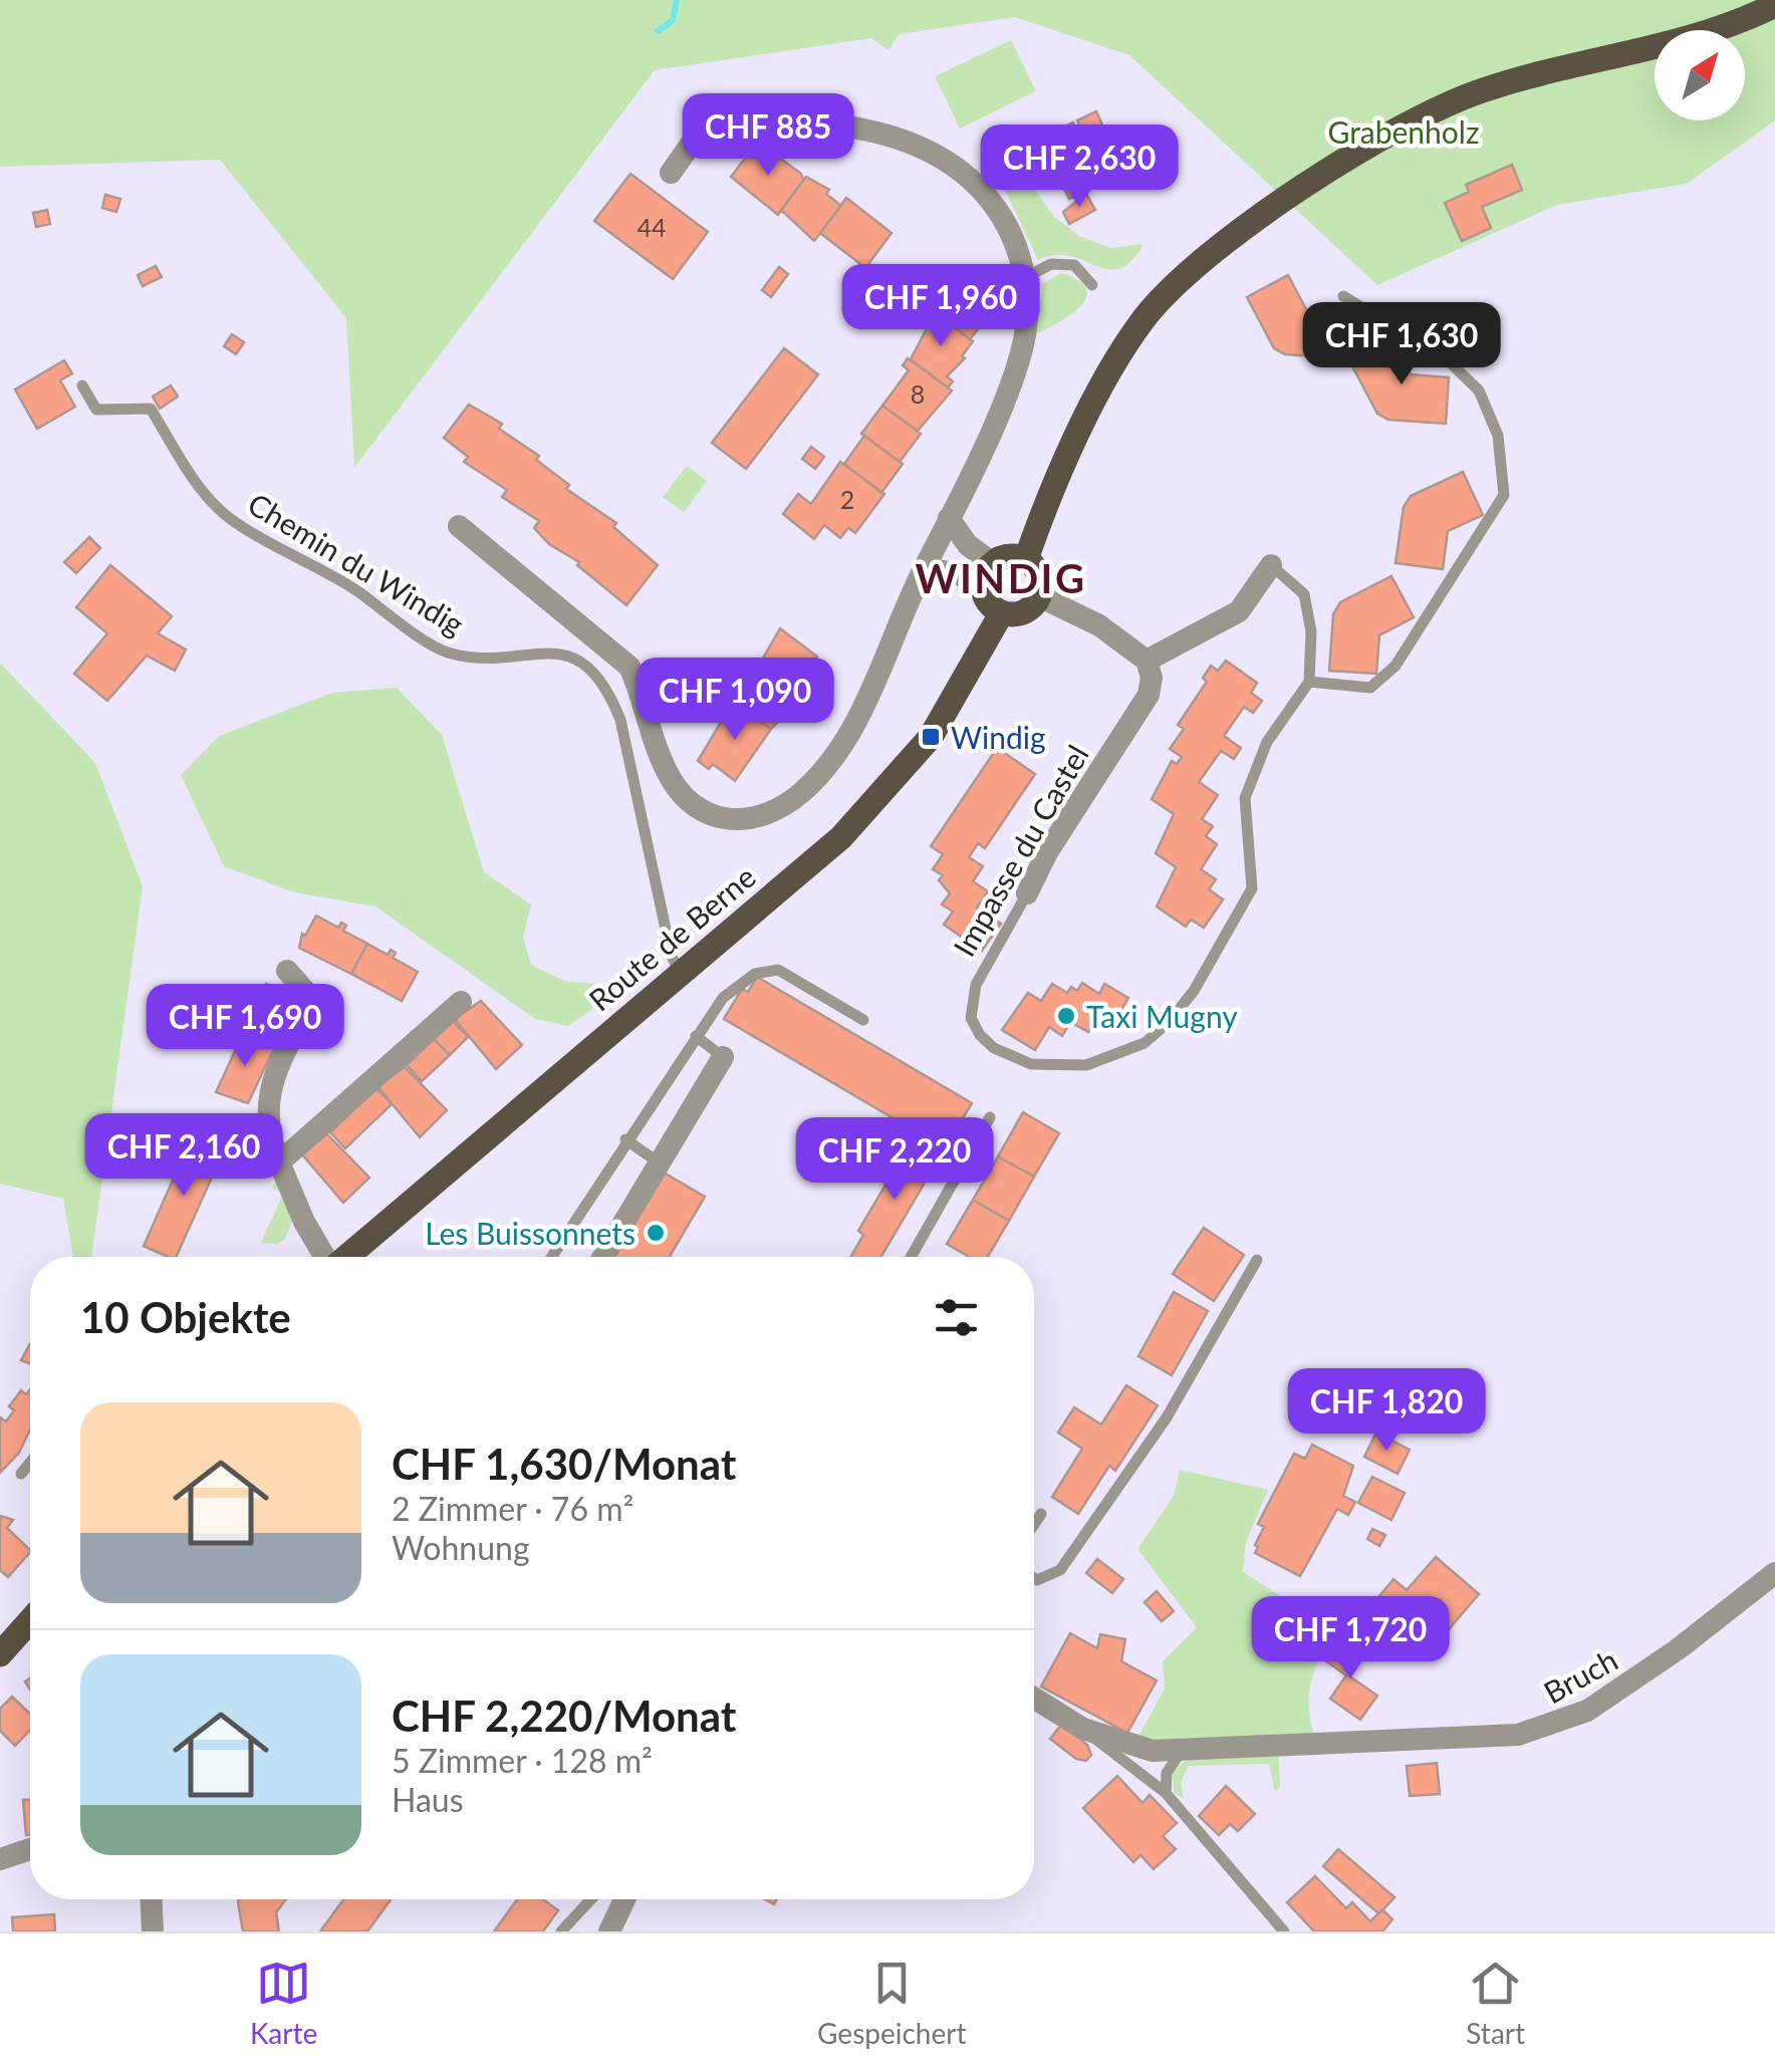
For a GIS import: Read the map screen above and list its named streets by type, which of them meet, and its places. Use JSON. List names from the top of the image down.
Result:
{
  "streets": {
    "main road": ["Route de Berne"],
    "street": ["Impasse du Castel", "Bruch"],
    "lane": ["Chemin du Windig"]
  },
  "crossings": [
    ["Chemin du Windig", "Route de Berne"]
  ],
  "districts": ["WINDIG"],
  "parks": ["Grabenholz"],
  "places": {
    "transit": ["Windig"],
    "other": ["Taxi Mugny", "Les Buissonnets"]
  },
  "house_numbers": ["44", "8", "2"],
  "north": "top right",
  "page": {
    "price": [
      "CHF 885",
      "CHF 2,630",
      "CHF 1,960",
      "CHF 1,630",
      "CHF 1,090",
      "CHF 1,690",
      "CHF 2,160",
      "CHF 2,220",
      "CHF 1,820",
      "CHF 1,720"
    ],
    "heading": "10 Objekte",
    "list": [
      {
        "name": "CHF 1,630/Monat",
        "note": "2 Zimmer · 76 m² · Wohnung"
      },
      {
        "name": "CHF 2,220/Monat",
        "note": "5 Zimmer · 128 m² · Haus"
      }
    ],
    "tabs": ["Karte", "Gespeichert", "Start"]
  }
}
